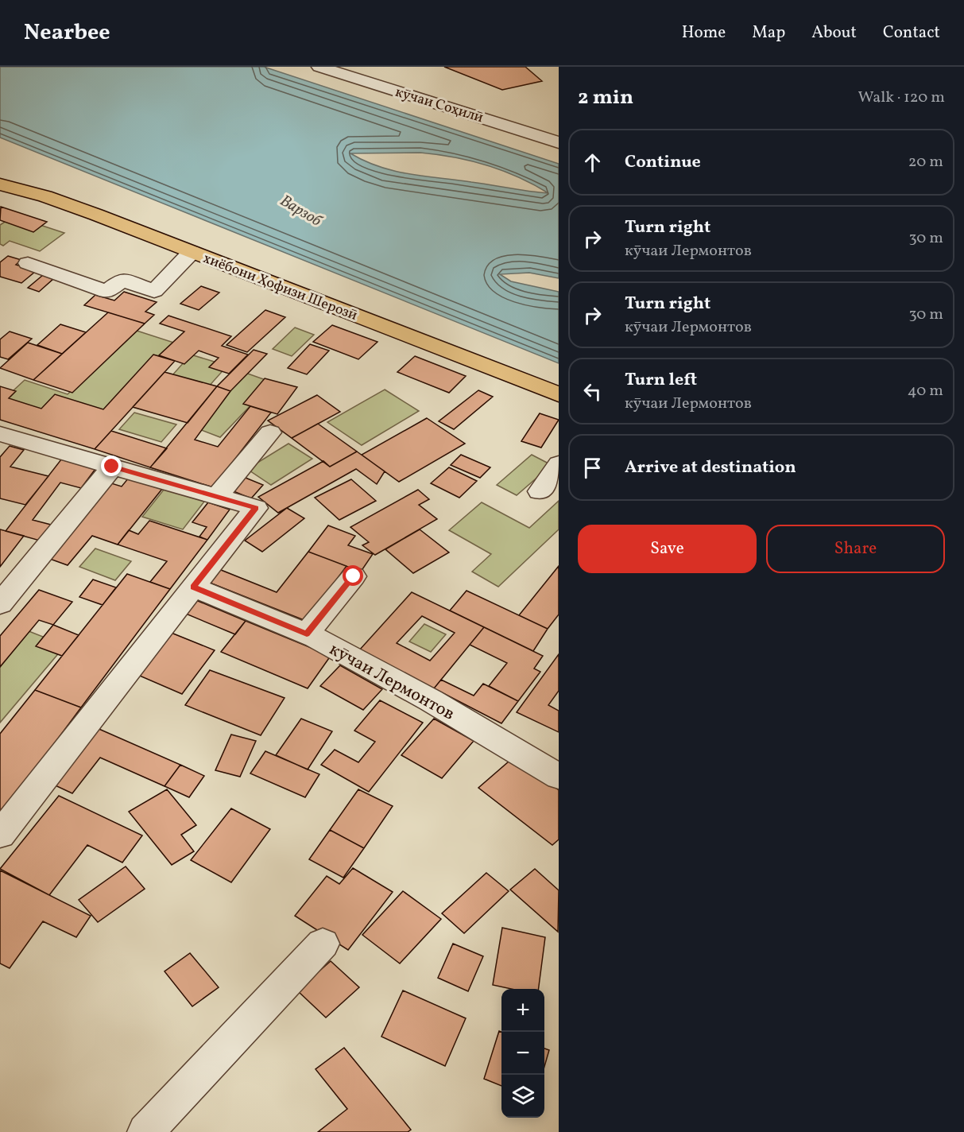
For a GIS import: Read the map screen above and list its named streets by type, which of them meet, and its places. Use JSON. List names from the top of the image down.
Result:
{
  "streets": {
    "main road": ["хиёбони Ҳофизи Шерозӣ"],
    "street": ["кӯчаи Соҳилӣ", "кӯчаи Лермонтов"]
  },
  "water": ["Варзоб"],
  "page": {
    "header": "Nearbee",
    "nav": [
      "Home",
      "Map",
      "About",
      "Contact"
    ],
    "heading": ["2 min", "Walk · 120 m"],
    "list": [
      ["Continue", "20 m"],
      ["Turn right", "кӯчаи Лермонтов", "30 m"],
      ["Turn right", "кӯчаи Лермонтов", "30 m"],
      ["Turn left", "кӯчаи Лермонтов", "40 m"],
      "Arrive at destination"
    ],
    "buttons": ["Save", "Share"],
    "map_buttons": ["+", "−"]
  }
}
